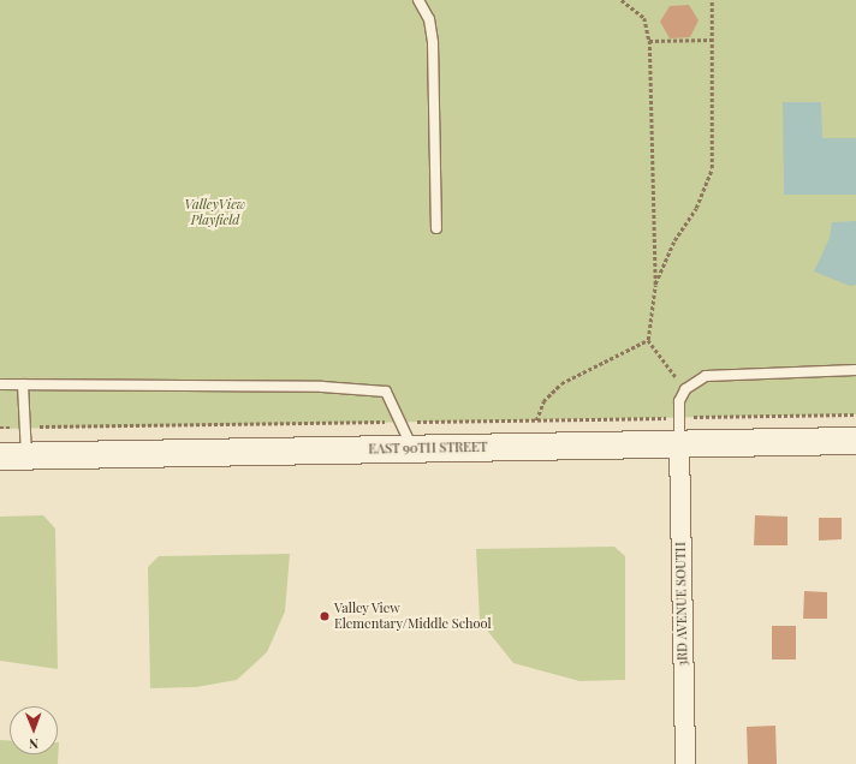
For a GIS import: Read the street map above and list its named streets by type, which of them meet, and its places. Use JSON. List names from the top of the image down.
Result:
{
  "streets": {
    "street": ["EAST 90TH STREET", "3RD AVENUE SOUTH"]
  },
  "crossings": [
    ["EAST 90TH STREET", "3RD AVENUE SOUTH"]
  ],
  "parks": ["ValleyView Playfield"],
  "places": ["Valley View Elementary/Middle School"],
  "north": "bottom"
}
